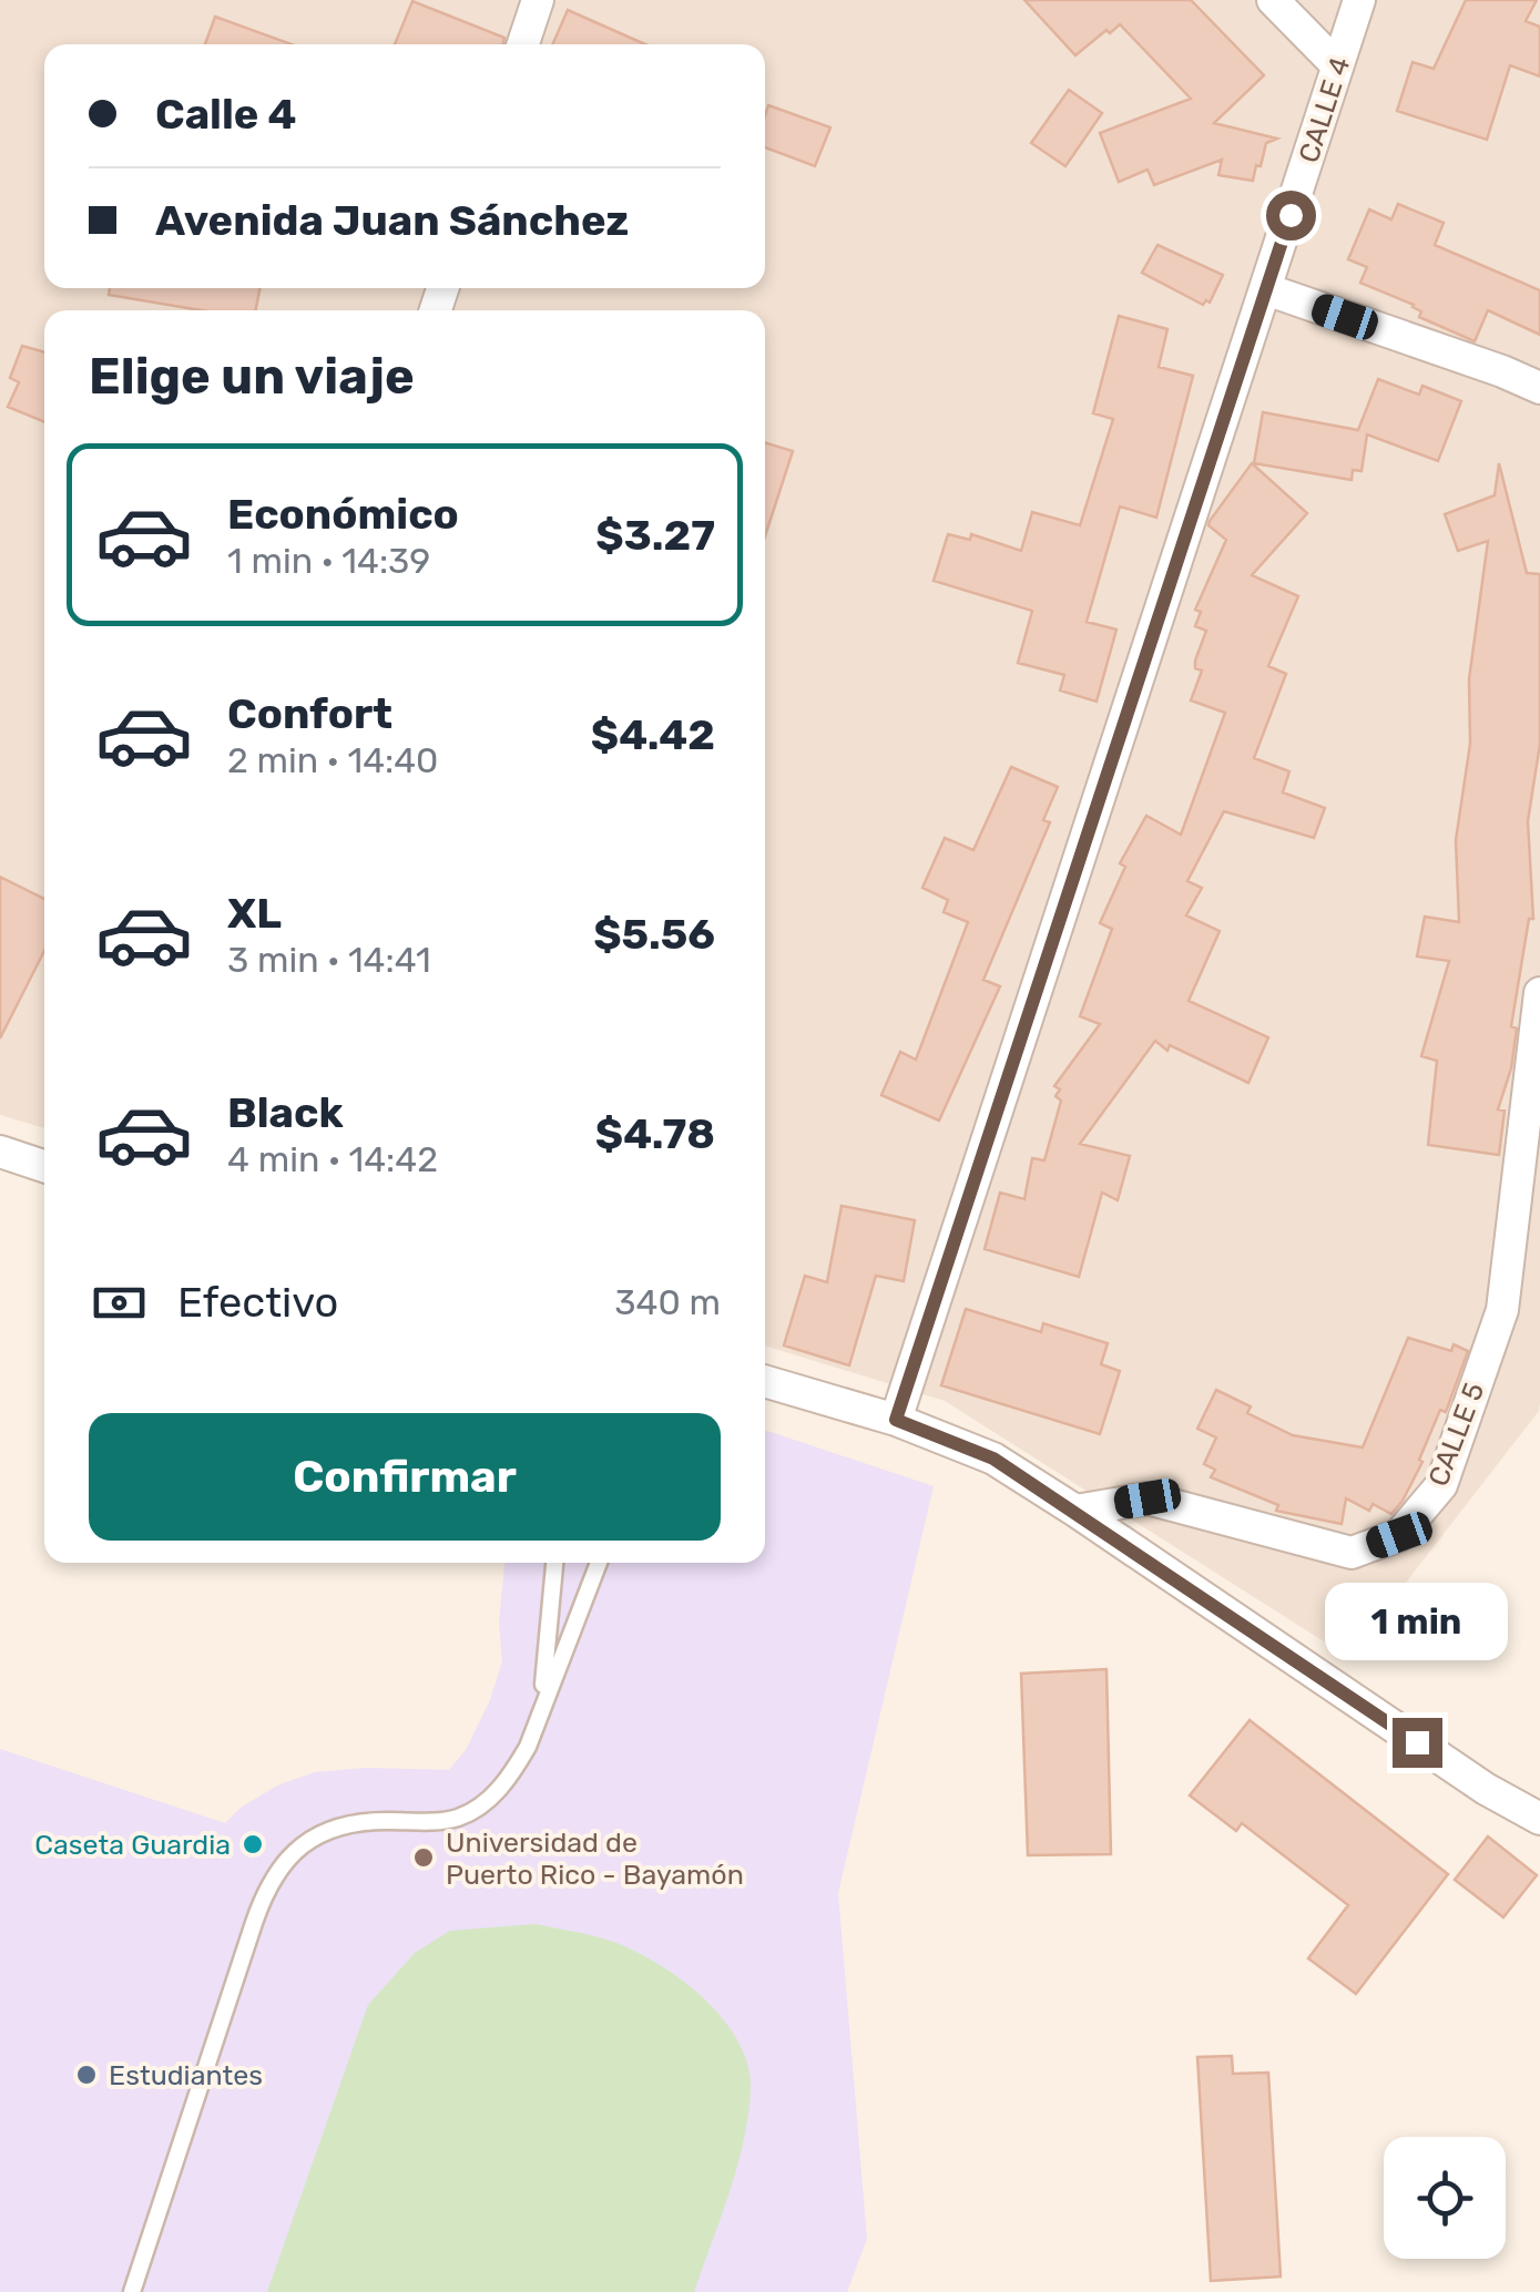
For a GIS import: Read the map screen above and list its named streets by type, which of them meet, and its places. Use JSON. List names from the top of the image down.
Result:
{
  "streets": {
    "street": ["CALLE 4", "CALLE 5"]
  },
  "places": ["Caseta Guardia", "Universidad de Puerto Rico - Bayamón", "Estudiantes"],
  "page": {
    "banner": ["Calle 4", "Avenida Juan Sánchez"],
    "heading": "Elige un viaje",
    "list": [
      {
        "name": "Económico",
        "note": "1 min · 14:39",
        "value": "$3.27"
      },
      {
        "name": "Confort",
        "note": "2 min · 14:40",
        "value": "$4.42"
      },
      {
        "name": "XL",
        "note": "3 min · 14:41",
        "value": "$5.56"
      },
      {
        "name": "Black",
        "note": "4 min · 14:42",
        "value": "$4.78"
      }
    ],
    "pay": ["Efectivo", "340 m"],
    "buttons": "Confirmar",
    "bubble": "1 min"
  }
}
